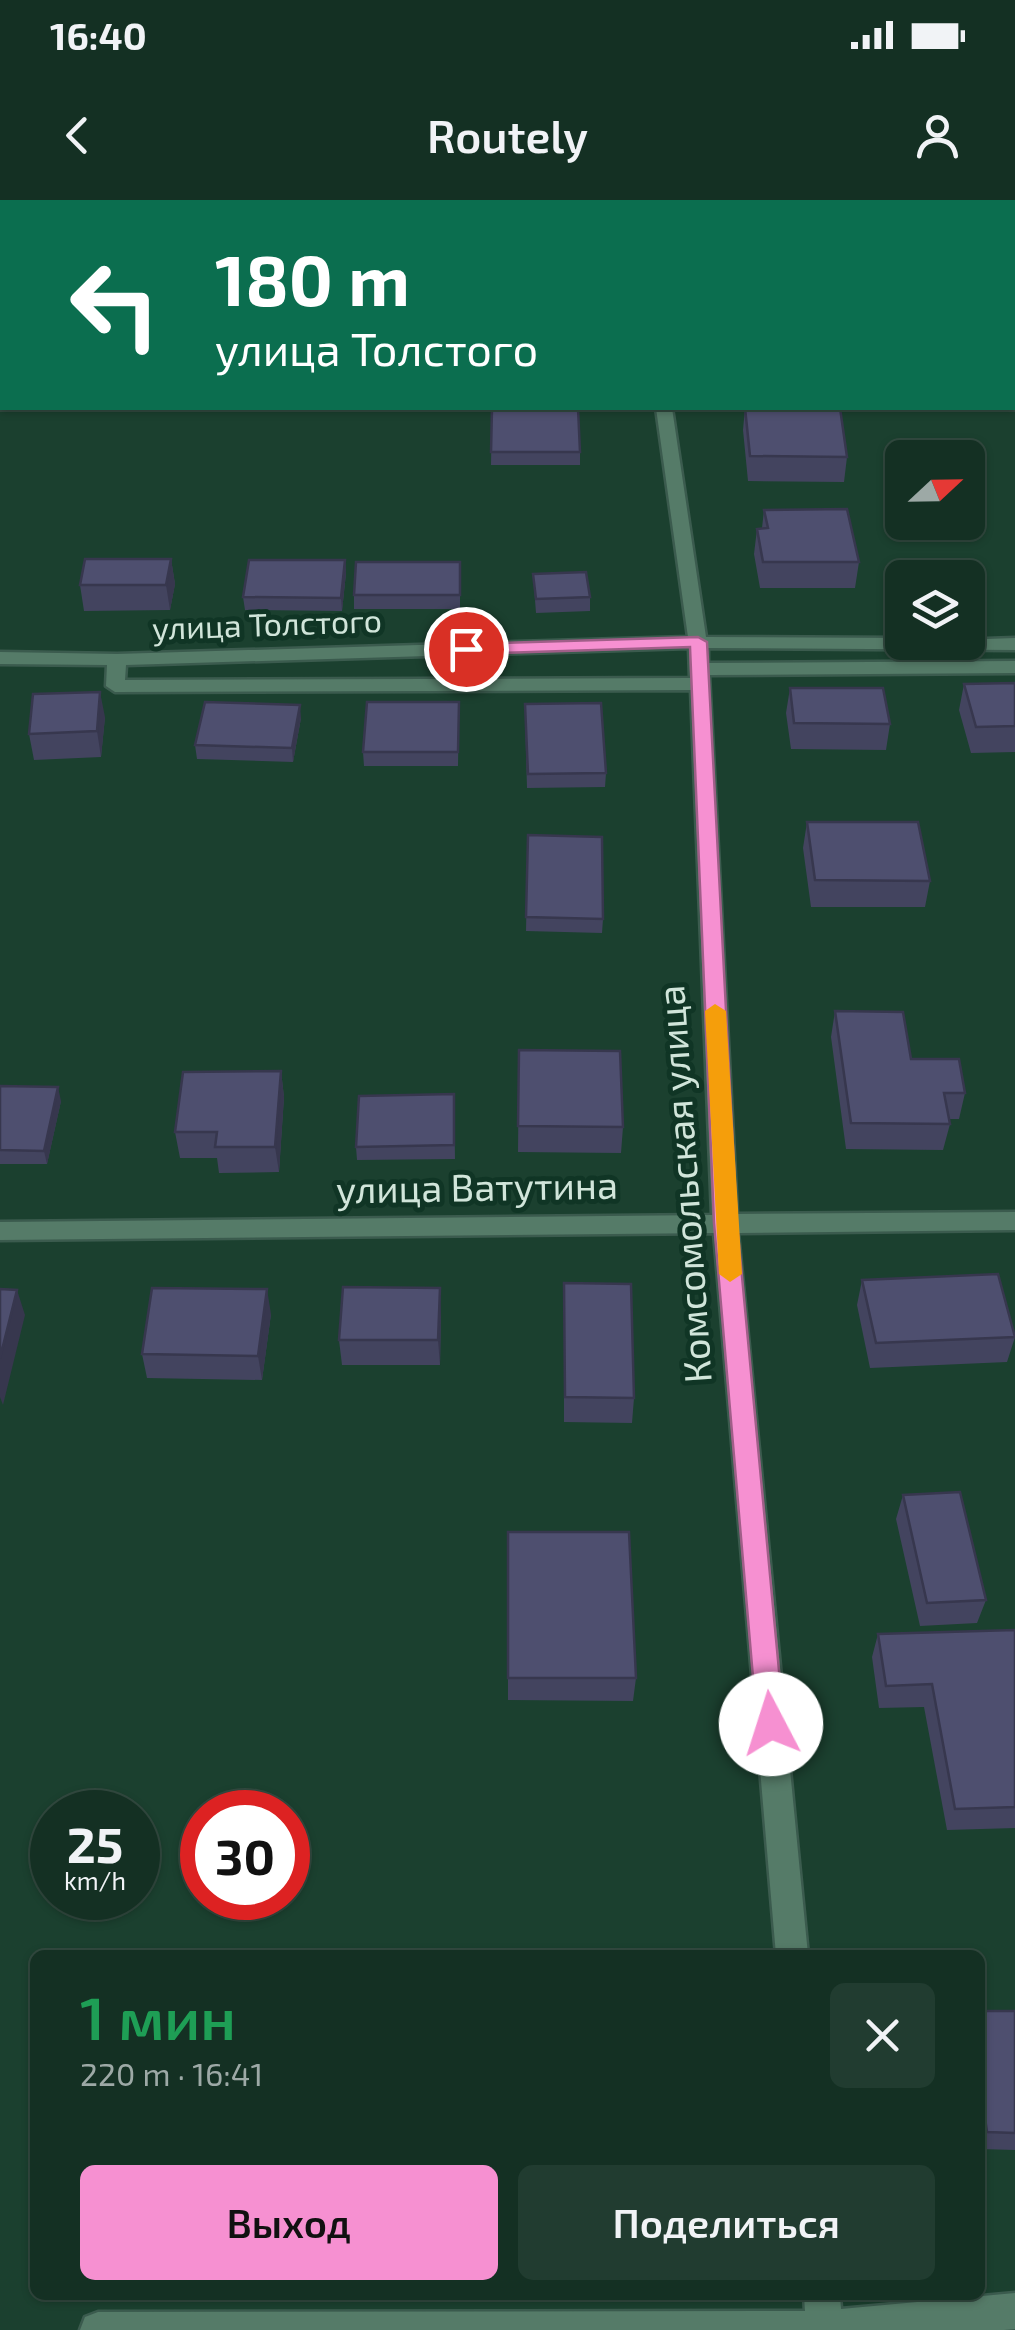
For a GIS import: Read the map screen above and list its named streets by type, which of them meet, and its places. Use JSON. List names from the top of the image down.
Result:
{
  "streets": {
    "street": ["улица Толстого", "Комсомольская улица", "улица Ватутина"]
  },
  "crossings": [
    ["улица Толстого", "Комсомольская улица"],
    ["Комсомольская улица", "улица Ватутина"]
  ],
  "north": "right",
  "page": {
    "status": "16:40",
    "header": "Routely",
    "turn": ["180 m", "улица Толстого"],
    "speed": "25 km/h",
    "limit": "30",
    "heading": ["1 мин", "220 m · 16:41"],
    "buttons": ["Выход", "Поделиться"]
  }
}
